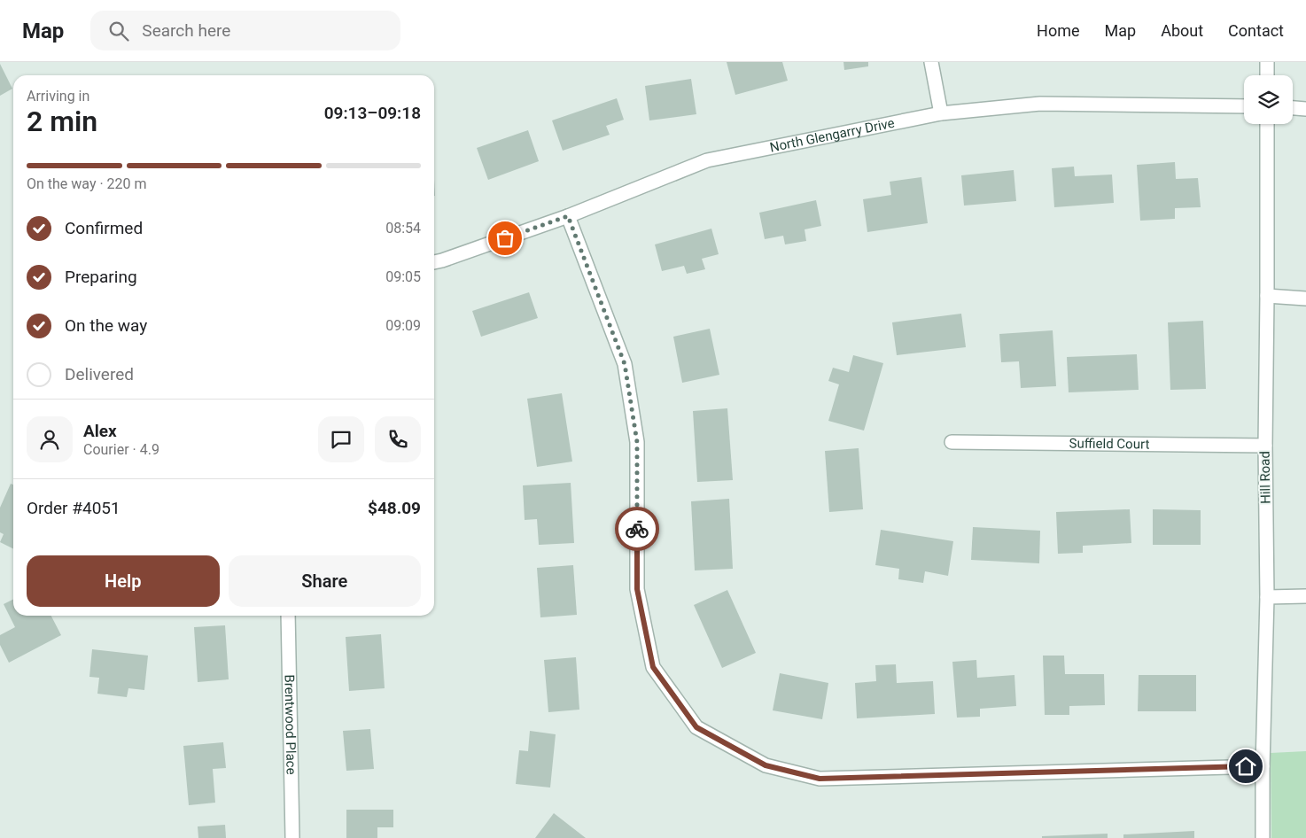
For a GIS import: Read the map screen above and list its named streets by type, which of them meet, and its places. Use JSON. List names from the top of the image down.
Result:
{
  "streets": {
    "street": [
      "North Glengarry Drive",
      "Suffield Court",
      "Hill Road",
      "Brentwood Place"
    ]
  },
  "crossings": [
    ["Suffield Court", "Hill Road"]
  ],
  "page": {
    "header": "Map",
    "search": "Search here",
    "nav": [
      "Home",
      "Map",
      "About",
      "Contact"
    ],
    "heading": ["2 min", "Arriving in", "09:13–09:18"],
    "panel": [
      "Alex",
      "Courier · 4.9",
      "Order #4051",
      "$48.09"
    ],
    "bar": "On the way · 220 m",
    "list": [
      ["Confirmed", "08:54"],
      ["Preparing", "09:05"],
      ["On the way", "09:09"],
      "Delivered"
    ],
    "buttons": ["Help", "Share"]
  }
}
